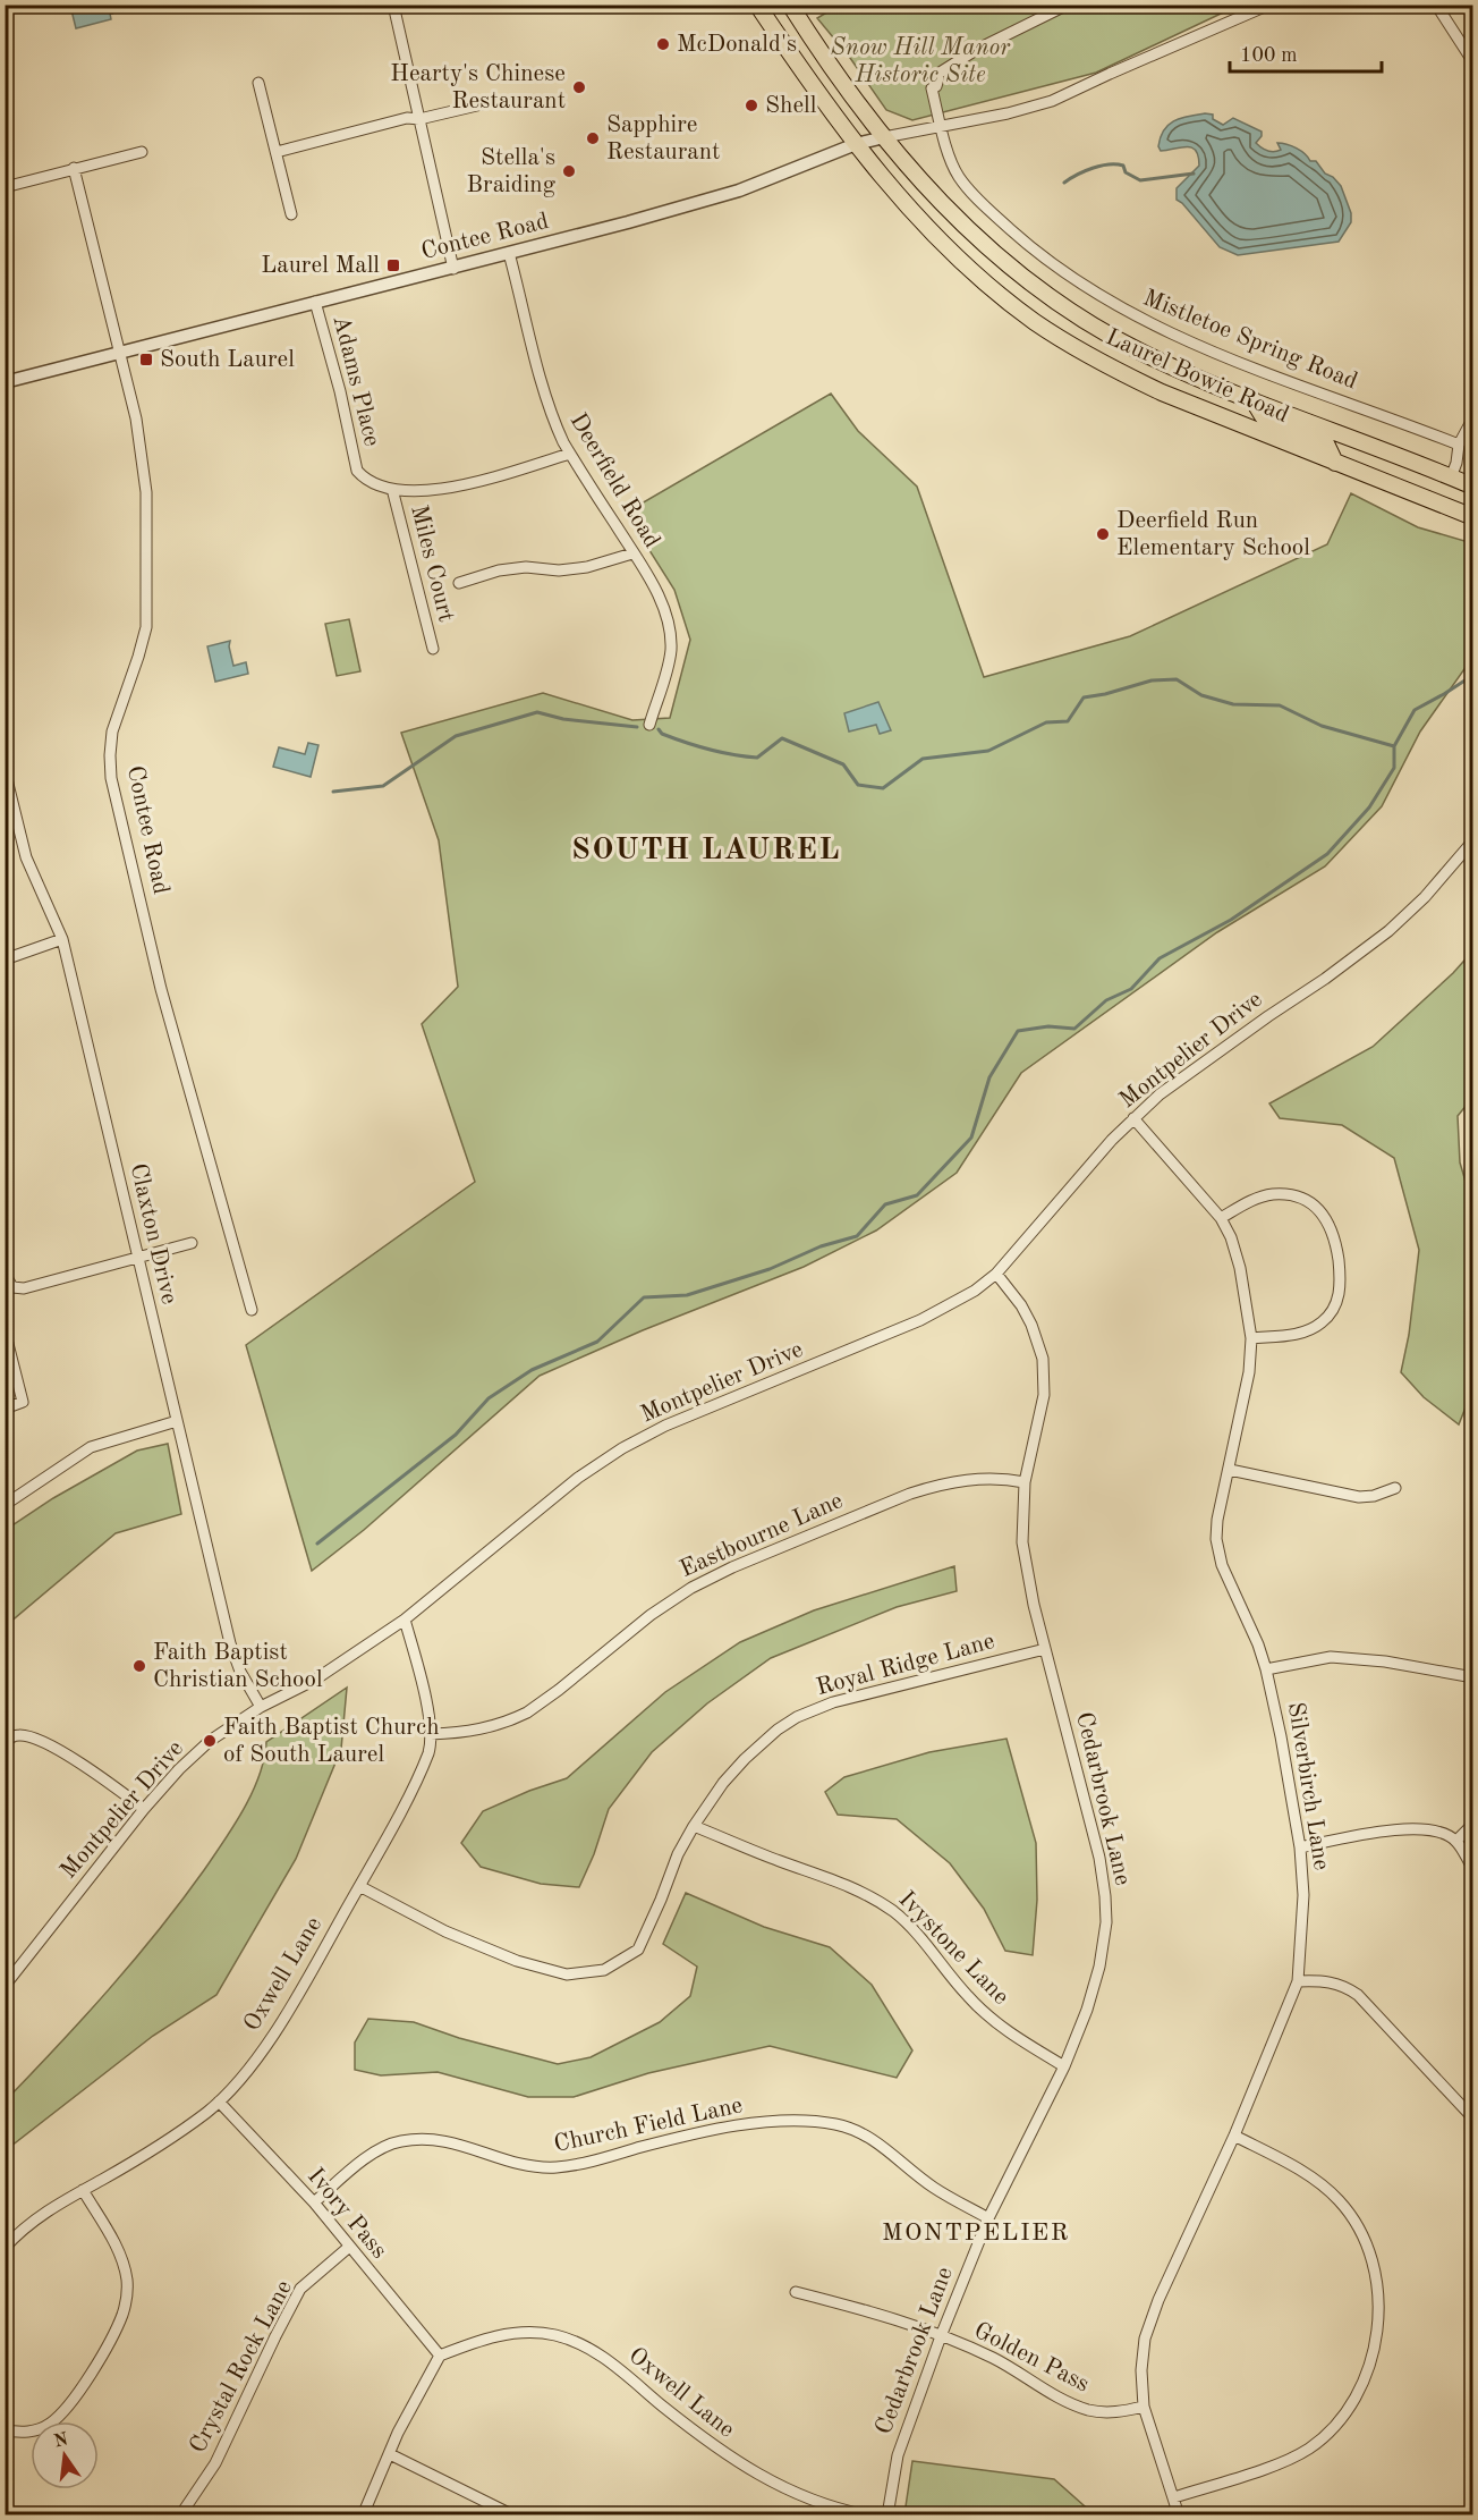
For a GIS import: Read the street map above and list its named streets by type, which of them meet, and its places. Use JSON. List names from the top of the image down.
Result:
{
  "streets": {
    "main road": ["Laurel Bowie Road"],
    "street": [
      "Contee Road",
      "Mistletoe Spring Road",
      "Adams Place",
      "Deerfield Road",
      "Miles Court",
      "Montpelier Drive",
      "Claxton Drive",
      "Eastbourne Lane",
      "Royal Ridge Lane",
      "Silverbirch Lane",
      "Cedarbrook Lane",
      "Ivystone Lane",
      "Oxwell Lane",
      "Church Field Lane",
      "Ivory Pass",
      "Golden Pass",
      "Crystal Rock Lane"
    ]
  },
  "crossings": [
    ["Contee Road", "Laurel Bowie Road"],
    ["Contee Road", "Adams Place"],
    ["Contee Road", "Deerfield Road"],
    ["Adams Place", "Miles Court"],
    ["Montpelier Drive", "Claxton Drive"],
    ["Montpelier Drive", "Silverbirch Lane"],
    ["Montpelier Drive", "Cedarbrook Lane"],
    ["Montpelier Drive", "Oxwell Lane"],
    ["Eastbourne Lane", "Cedarbrook Lane"],
    ["Eastbourne Lane", "Oxwell Lane"],
    ["Royal Ridge Lane", "Cedarbrook Lane"],
    ["Royal Ridge Lane", "Ivystone Lane"],
    ["Royal Ridge Lane", "Oxwell Lane"],
    ["Silverbirch Lane", "Golden Pass"],
    ["Cedarbrook Lane", "Ivystone Lane"],
    ["Cedarbrook Lane", "Church Field Lane"],
    ["Cedarbrook Lane", "Golden Pass"],
    ["Oxwell Lane", "Ivory Pass"],
    ["Church Field Lane", "Ivory Pass"],
    ["Ivory Pass", "Crystal Rock Lane"]
  ],
  "districts": ["SOUTH LAUREL", "MONTPELIER"],
  "parks": ["Snow Hill Manor Historic Site"],
  "places": {
    "other": [
      "McDonald's",
      "Hearty's Chinese Restaurant",
      "Shell",
      "Sapphire Restaurant",
      "Stella's Braiding",
      "Deerfield Run Elementary School",
      "Faith Baptist Christian School",
      "Faith Baptist Church of South Laurel"
    ],
    "transit": ["Laurel Mall", "South Laurel"]
  },
  "scale_bar": "100 m",
  "north": "top"
}
